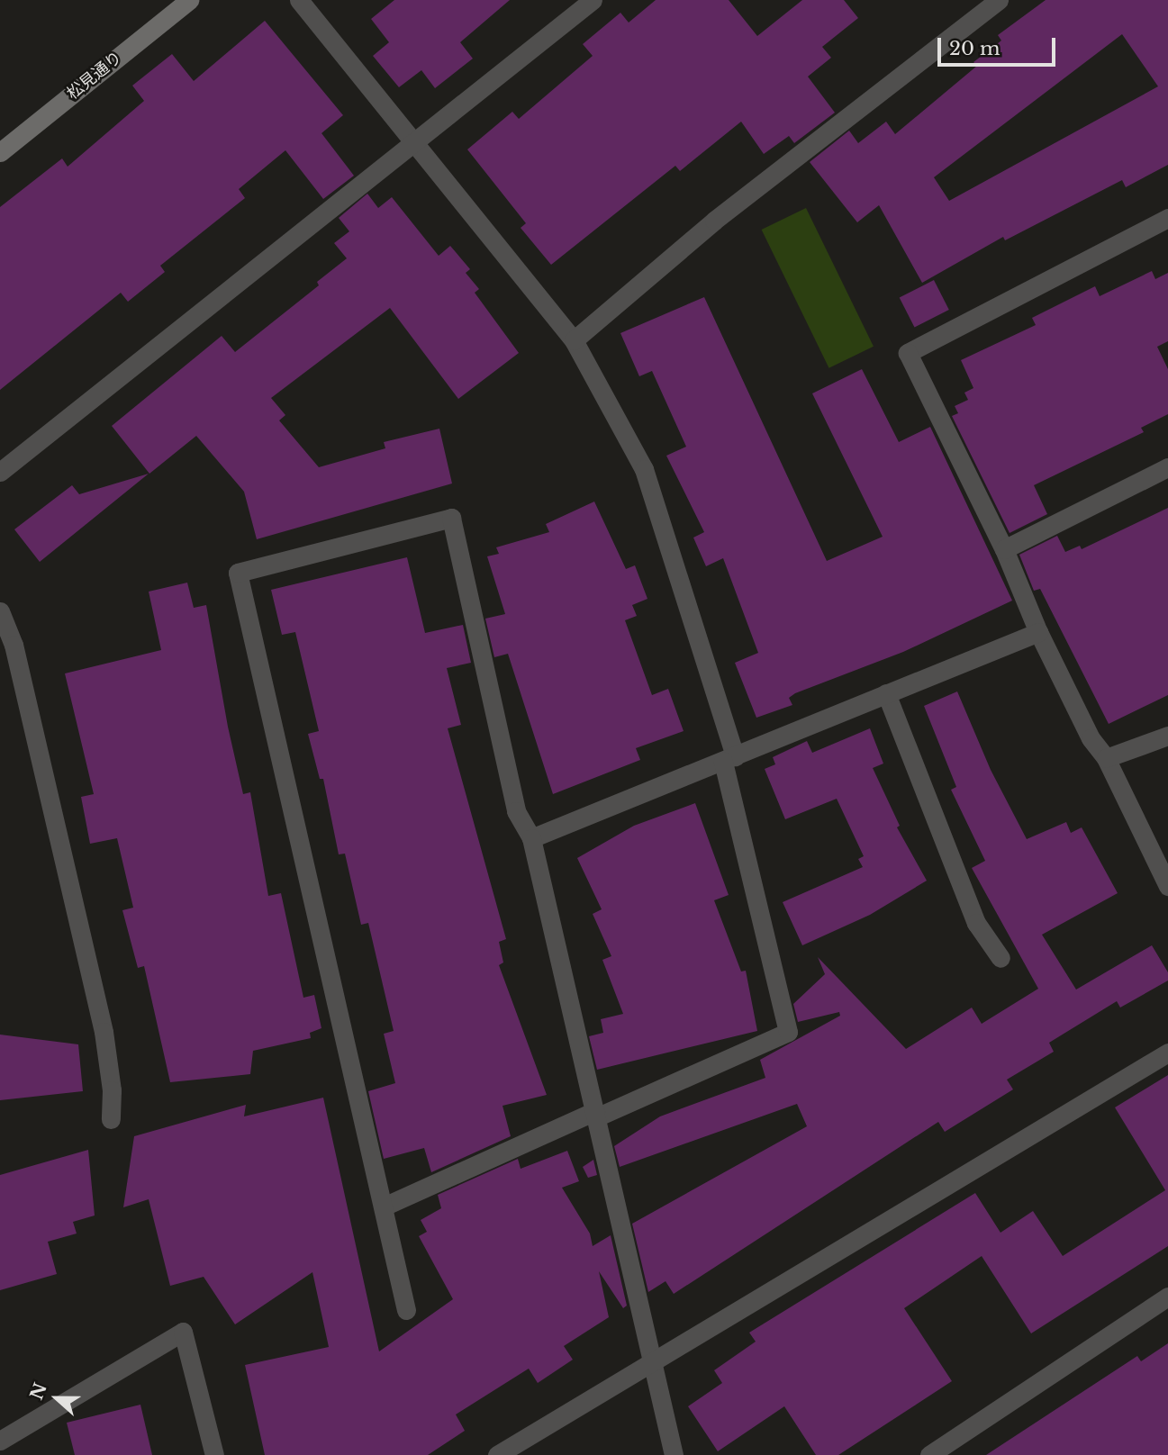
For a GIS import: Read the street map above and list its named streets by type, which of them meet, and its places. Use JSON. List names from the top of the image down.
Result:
{
  "streets": {
    "street": ["松見通り"]
  },
  "scale_bar": "20 m",
  "north": "left"
}
